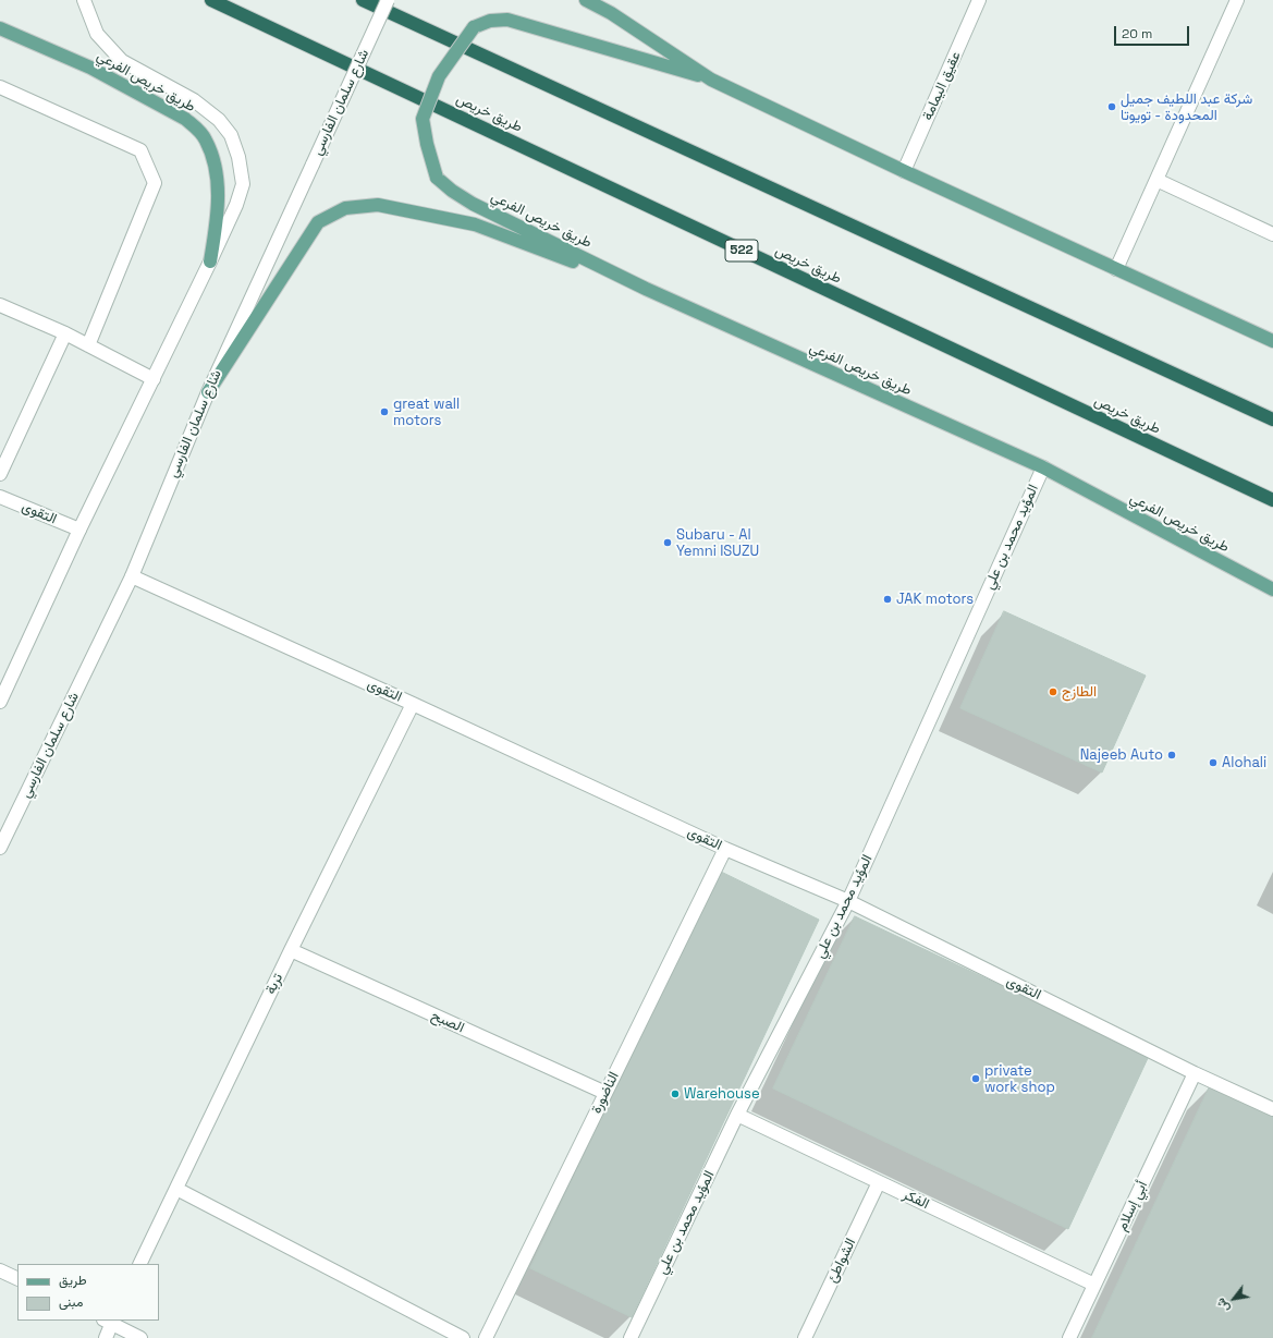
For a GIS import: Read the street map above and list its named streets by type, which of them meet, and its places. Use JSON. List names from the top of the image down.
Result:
{
  "streets": {
    "highway": ["طريق خريص", "522"],
    "main road": ["طريق خريص الفرعي"],
    "street": [
      "عقيق اليمامة",
      "شارع سلمان الفارسي",
      "التقوى",
      "المؤيد محمد بن علي",
      "تربة",
      "الصبح",
      "الناضورة",
      "الفكر",
      "أبي إسلام",
      "الشواطئ"
    ]
  },
  "crossings": [
    ["طريق خريص الفرعي", "المؤيد محمد بن علي"],
    ["شارع سلمان الفارسي", "التقوى"],
    ["التقوى", "المؤيد محمد بن علي"],
    ["التقوى", "تربة"],
    ["التقوى", "الناضورة"],
    ["التقوى", "أبي إسلام"],
    ["المؤيد محمد بن علي", "الفكر"],
    ["تربة", "الصبح"],
    ["الصبح", "الناضورة"],
    ["الفكر", "أبي إسلام"],
    ["الفكر", "الشواطئ"]
  ],
  "places": [
    "شركة عبد اللطيف جميل المحدودة - تويوتا",
    "great wall motors",
    "Subaru - Al Yemni ISUZU",
    "JAK motors",
    "الطازج",
    "Najeeb Auto",
    "Alohali",
    "private work shop",
    "Warehouse"
  ],
  "legend": ["طريق", "مبنى"],
  "scale_bar": "20 m",
  "north": "bottom left"
}
